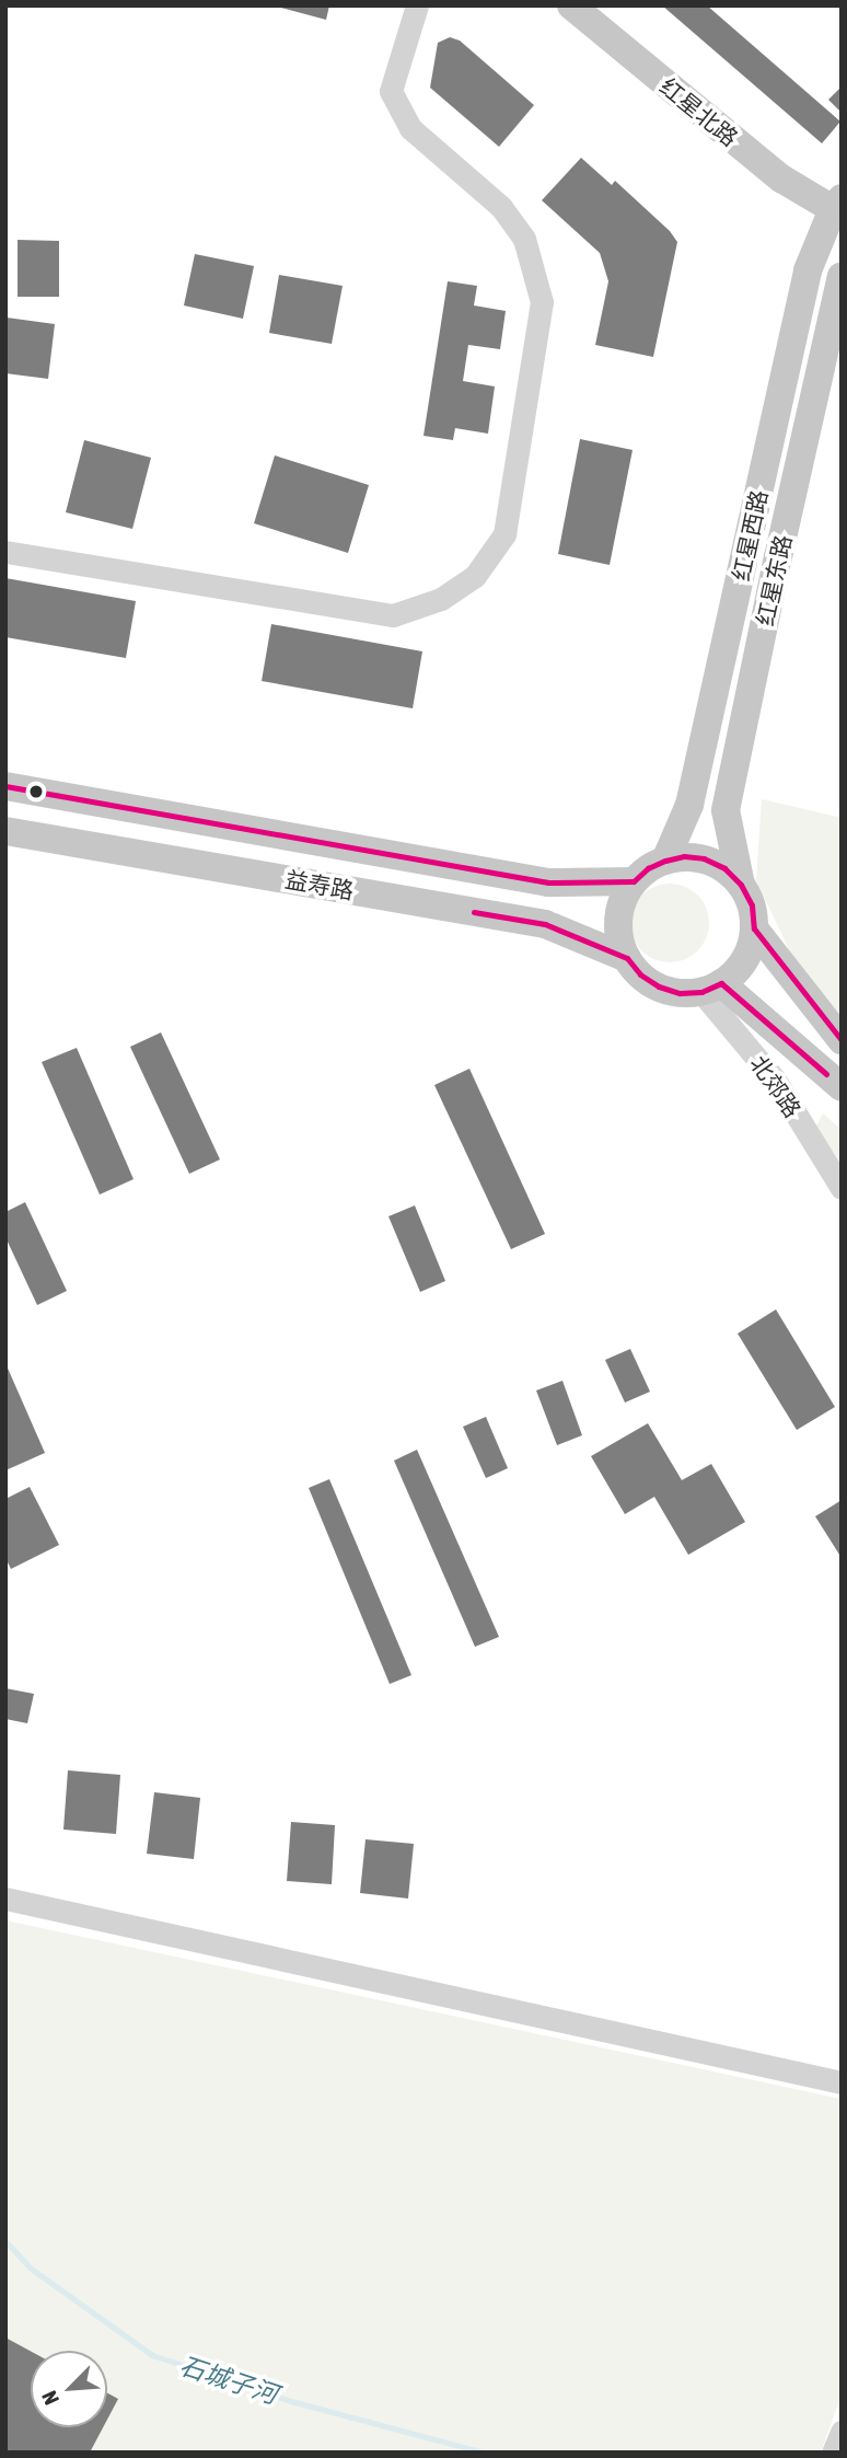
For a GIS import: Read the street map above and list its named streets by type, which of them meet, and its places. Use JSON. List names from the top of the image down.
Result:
{
  "streets": {
    "main road": [
      "红星北路",
      "红星西路",
      "红星东路",
      "益寿路"
    ],
    "street": ["北郊路"]
  },
  "crossings": [
    ["红星北路", "红星西路"],
    ["红星西路", "红星东路"],
    ["红星西路", "益寿路"],
    ["红星西路", "北郊路"],
    ["红星东路", "益寿路"],
    ["红星东路", "北郊路"],
    ["益寿路", "北郊路"]
  ],
  "water": ["石城子河"],
  "north": "bottom left"
}
